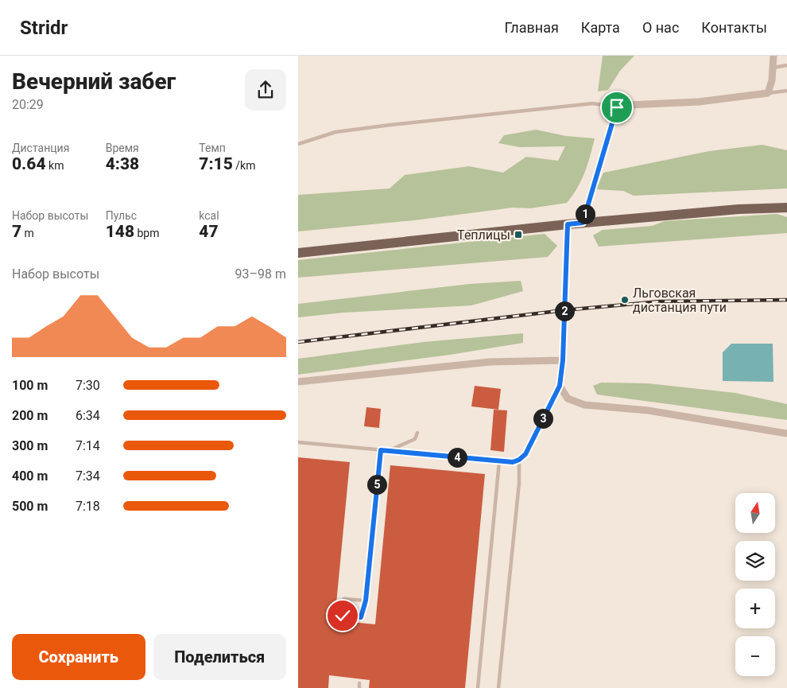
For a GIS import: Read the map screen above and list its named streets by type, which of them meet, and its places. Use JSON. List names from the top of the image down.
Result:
{
  "places": {
    "transit": ["Теплицы"],
    "other": ["Льговская дистанция пути"]
  },
  "north": "top",
  "page": {
    "header": "Stridr",
    "nav": [
      "Главная",
      "Карта",
      "О нас",
      "Контакты"
    ],
    "heading": ["Вечерний забег", "20:29"],
    "stats": [
      ["Дистанция", "0.64 km"],
      ["Время", "4:38"],
      ["Темп", "7:15 /km"],
      ["Набор высоты", "7 m"],
      ["Пульс", "148 bpm"],
      ["kcal", "47"]
    ],
    "pins": [
      "1",
      "2",
      "3",
      "4",
      "5"
    ],
    "chart": ["Набор высоты", "93–98 m"],
    "list": [
      {
        "name": "100 m",
        "note": "7:30"
      },
      {
        "name": "200 m",
        "note": "6:34"
      },
      {
        "name": "300 m",
        "note": "7:14"
      },
      {
        "name": "400 m",
        "note": "7:34"
      },
      {
        "name": "500 m",
        "note": "7:18"
      }
    ],
    "map_buttons": ["+", "−"],
    "buttons": ["Сохранить", "Поделиться"]
  }
}
